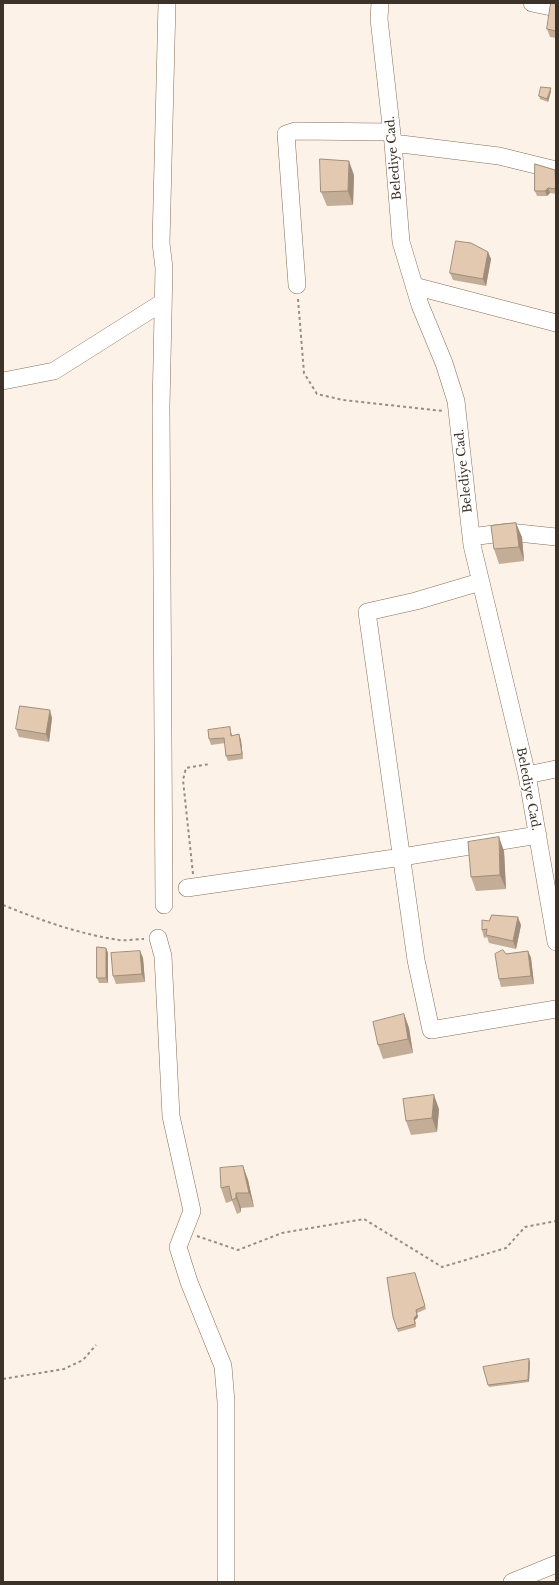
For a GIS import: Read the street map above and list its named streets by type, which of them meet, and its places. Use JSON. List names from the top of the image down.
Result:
{
  "streets": {
    "street": ["Belediye Cad."]
  }
}
